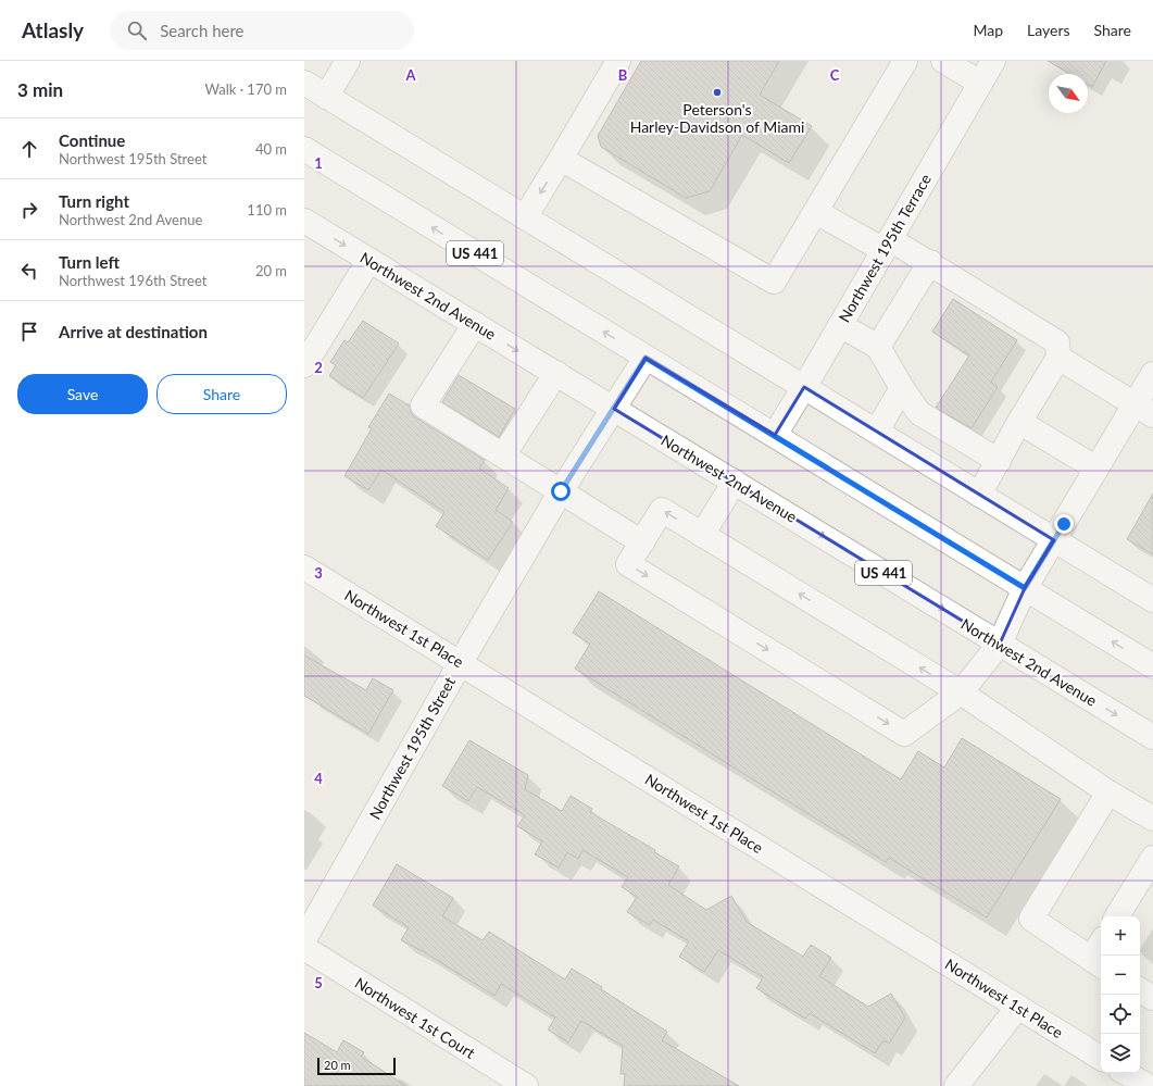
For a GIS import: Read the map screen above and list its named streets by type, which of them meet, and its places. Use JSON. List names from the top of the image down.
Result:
{
  "streets": {
    "street": [
      "Northwest 195th Terrace",
      "US 441",
      "Northwest 2nd Avenue",
      "Northwest 1st Place",
      "Northwest 195th Street",
      "Northwest 1st Court"
    ]
  },
  "crossings": [
    ["Northwest 195th Terrace", "US 441"],
    ["US 441", "Northwest 195th Street"],
    ["Northwest 2nd Avenue", "Northwest 195th Street"],
    ["Northwest 1st Place", "Northwest 195th Street"]
  ],
  "places": ["Peterson's Harley-Davidson of Miami"],
  "scale_bar": "20 m",
  "north": "bottom right",
  "page": {
    "header": "Atlasly",
    "search": "Search here",
    "nav": ["Map", "Layers", "Share"],
    "heading": ["3 min", "Walk · 170 m"],
    "list": [
      ["Continue", "Northwest 195th Street", "40 m"],
      ["Turn right", "Northwest 2nd Avenue", "110 m"],
      ["Turn left", "Northwest 196th Street", "20 m"],
      "Arrive at destination"
    ],
    "buttons": ["Save", "Share"],
    "map_buttons": ["+", "−"],
    "scale": "20 m"
  },
  "grid": {
    "columns": ["A", "B", "C"],
    "rows": [
      "1",
      "2",
      "3",
      "4",
      "5"
    ]
  }
}
